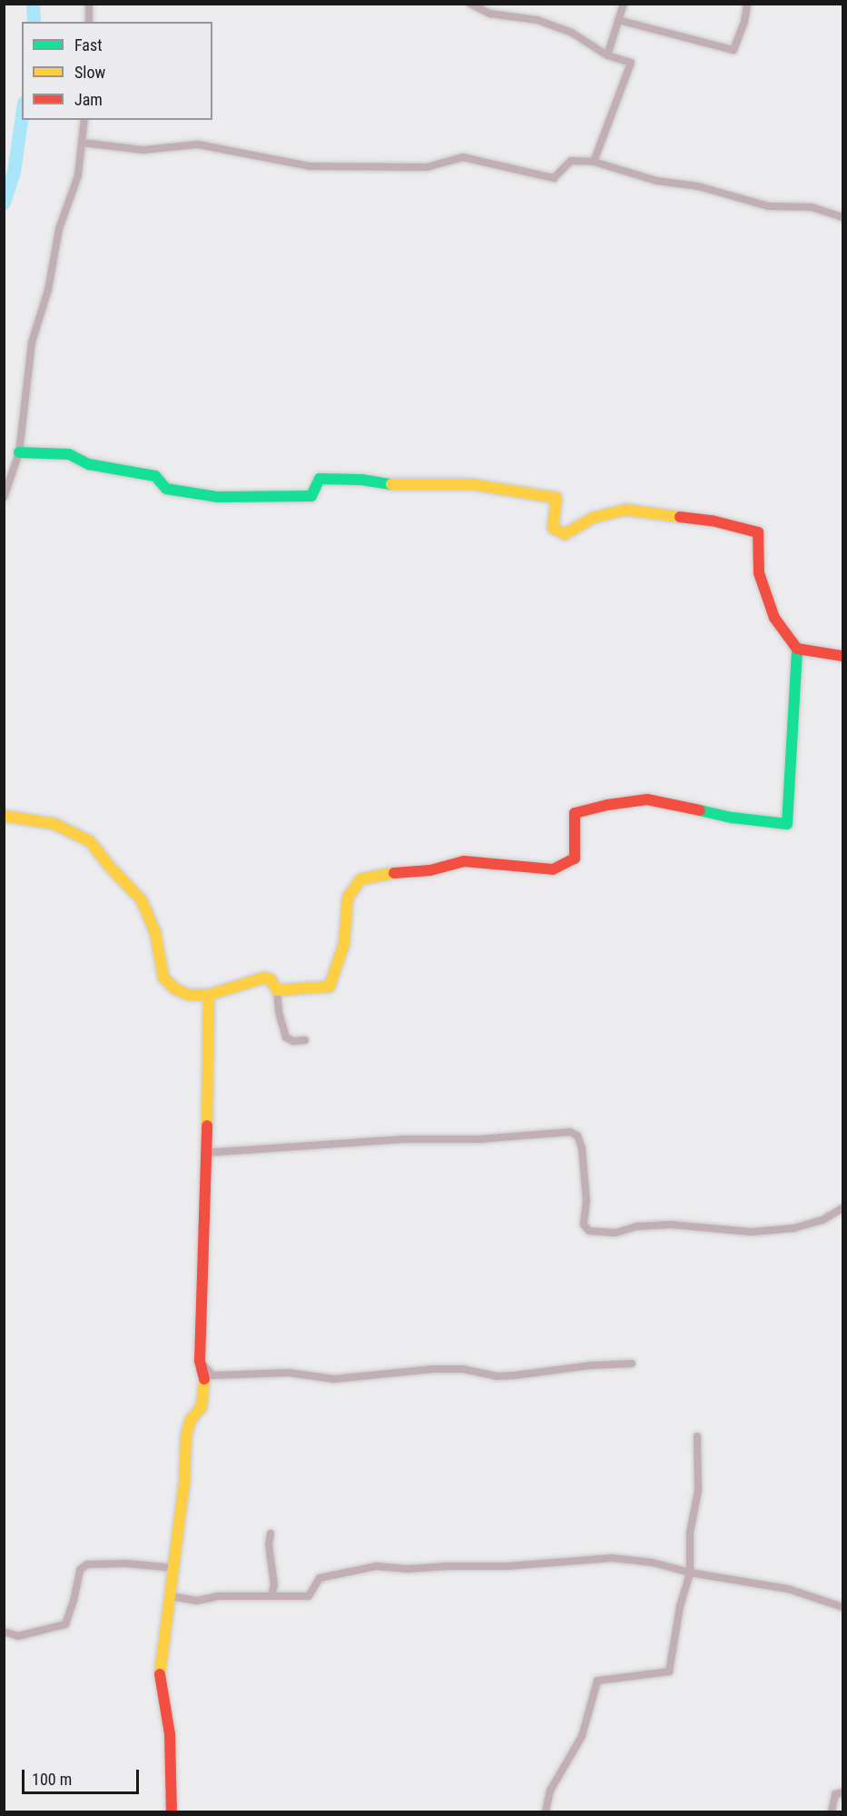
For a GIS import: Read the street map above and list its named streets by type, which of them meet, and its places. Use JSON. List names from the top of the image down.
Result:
{
  "legend": ["Fast", "Slow", "Jam"],
  "scale_bar": "100 m"
}
